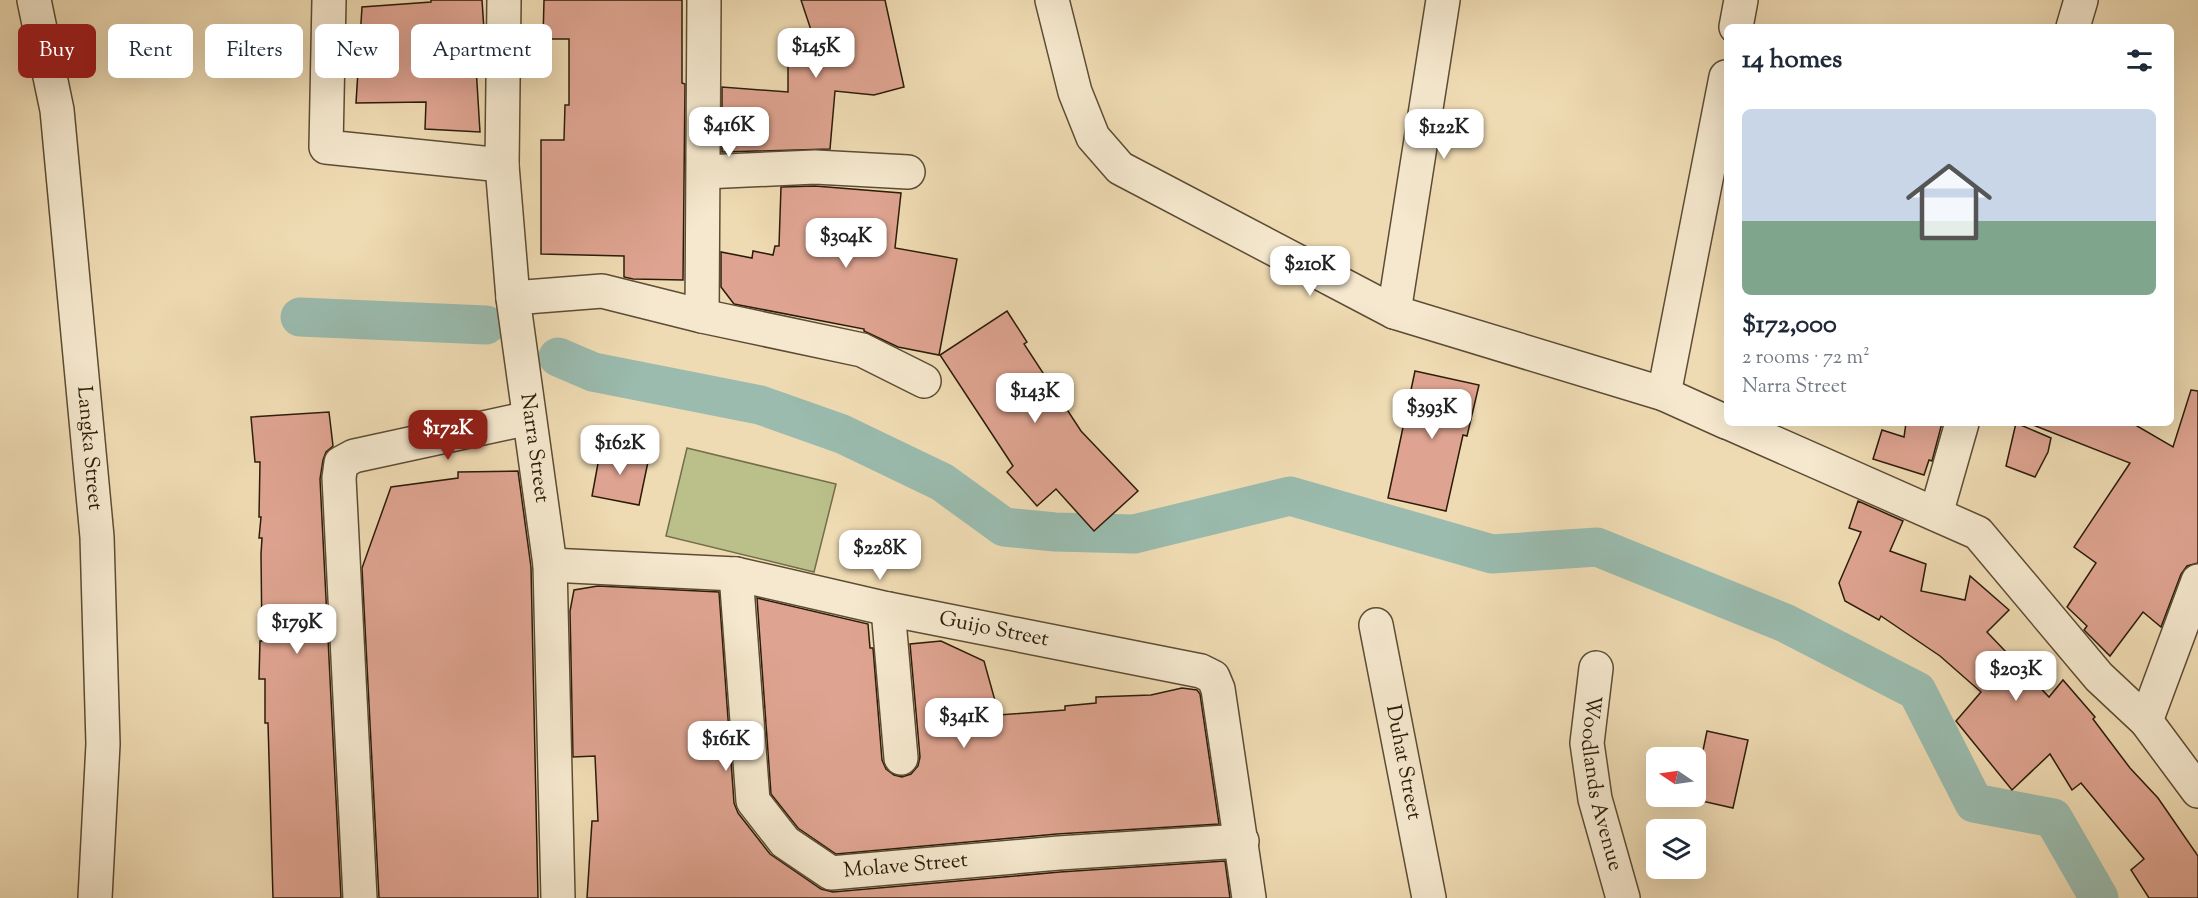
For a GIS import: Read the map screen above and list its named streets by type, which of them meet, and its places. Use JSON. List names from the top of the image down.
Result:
{
  "streets": {
    "street": [
      "Langka Street",
      "Narra Street",
      "Guijo Street",
      "Duhat Street",
      "Woodlands Avenue",
      "Molave Street"
    ]
  },
  "crossings": [
    ["Narra Street", "Guijo Street"],
    ["Guijo Street", "Molave Street"]
  ],
  "north": "left",
  "page": {
    "chip": [
      "Buy",
      "Rent",
      "Filters",
      "New",
      "Apartment"
    ],
    "heading": "14 homes",
    "price": [
      "$145K",
      "$416K",
      "$122K",
      "$304K",
      "$210K",
      "$143K",
      "$393K",
      "$172K",
      "$162K",
      "$228K",
      "$179K",
      "$203K",
      "$341K",
      "$161K"
    ],
    "list": [
      {
        "name": "$172,000",
        "note": "2 rooms · 72 m² · Narra Street"
      }
    ]
  }
}
